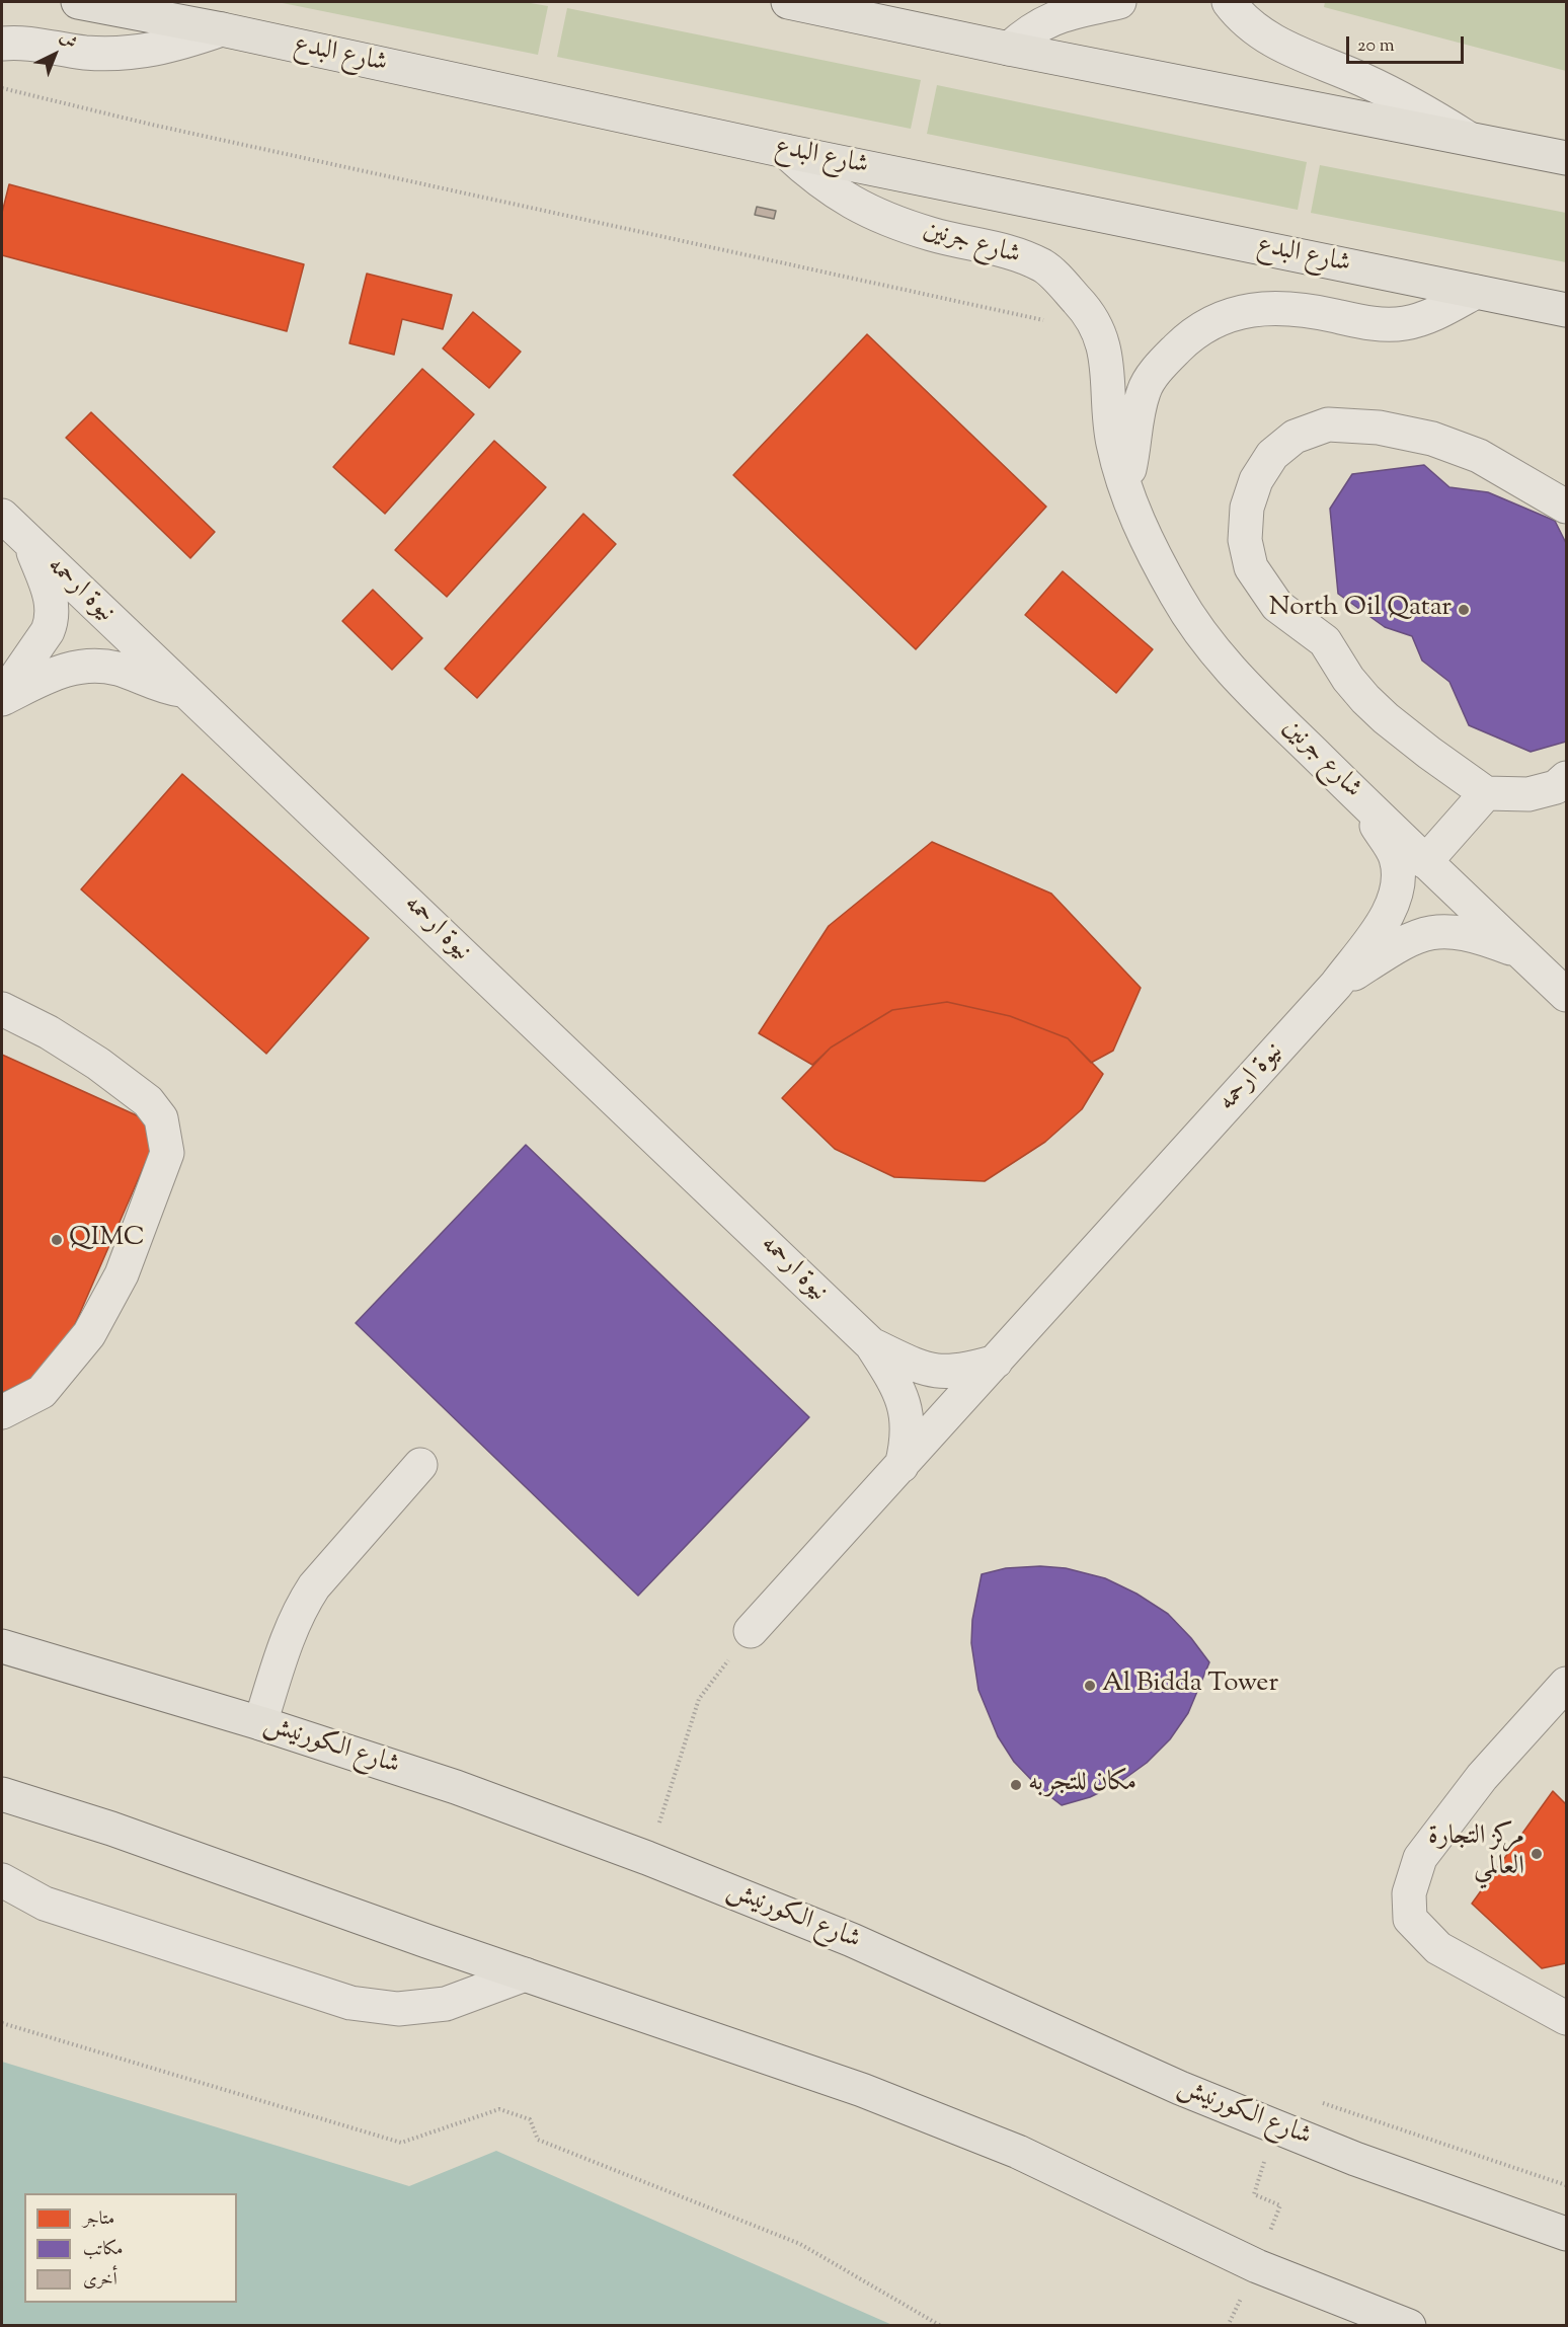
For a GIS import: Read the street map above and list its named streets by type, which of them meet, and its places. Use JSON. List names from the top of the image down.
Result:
{
  "streets": {
    "main road": ["شارع البدع", "شارع الكورنيش"],
    "street": ["شارع جرنين", "نيوة ارحمه"]
  },
  "crossings": [
    ["شارع البدع", "شارع جرنين"],
    ["شارع جرنين", "نيوة ارحمه"]
  ],
  "places": [
    "North Oil Qatar",
    "QIMC",
    "Al Bidda Tower",
    "مكان للتجربه",
    "مركز التجارة العالمي"
  ],
  "legend": ["متاجر", "مكاتب", "أخرى"],
  "scale_bar": "20 m",
  "north": "top right"
}
